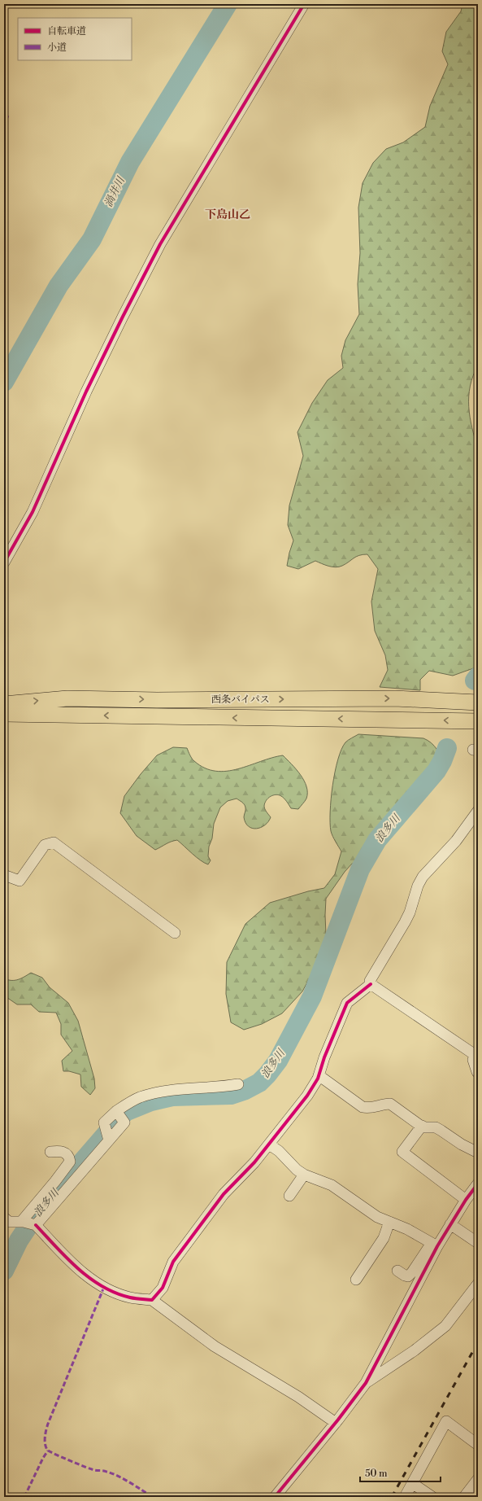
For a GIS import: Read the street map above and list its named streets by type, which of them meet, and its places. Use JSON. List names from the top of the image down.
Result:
{
  "streets": {
    "highway": ["西条バイパス"]
  },
  "districts": ["下島山乙"],
  "water": ["渦井川", "浪多川"],
  "legend": ["自転車道", "小道"],
  "scale_bar": "50 m"
}
